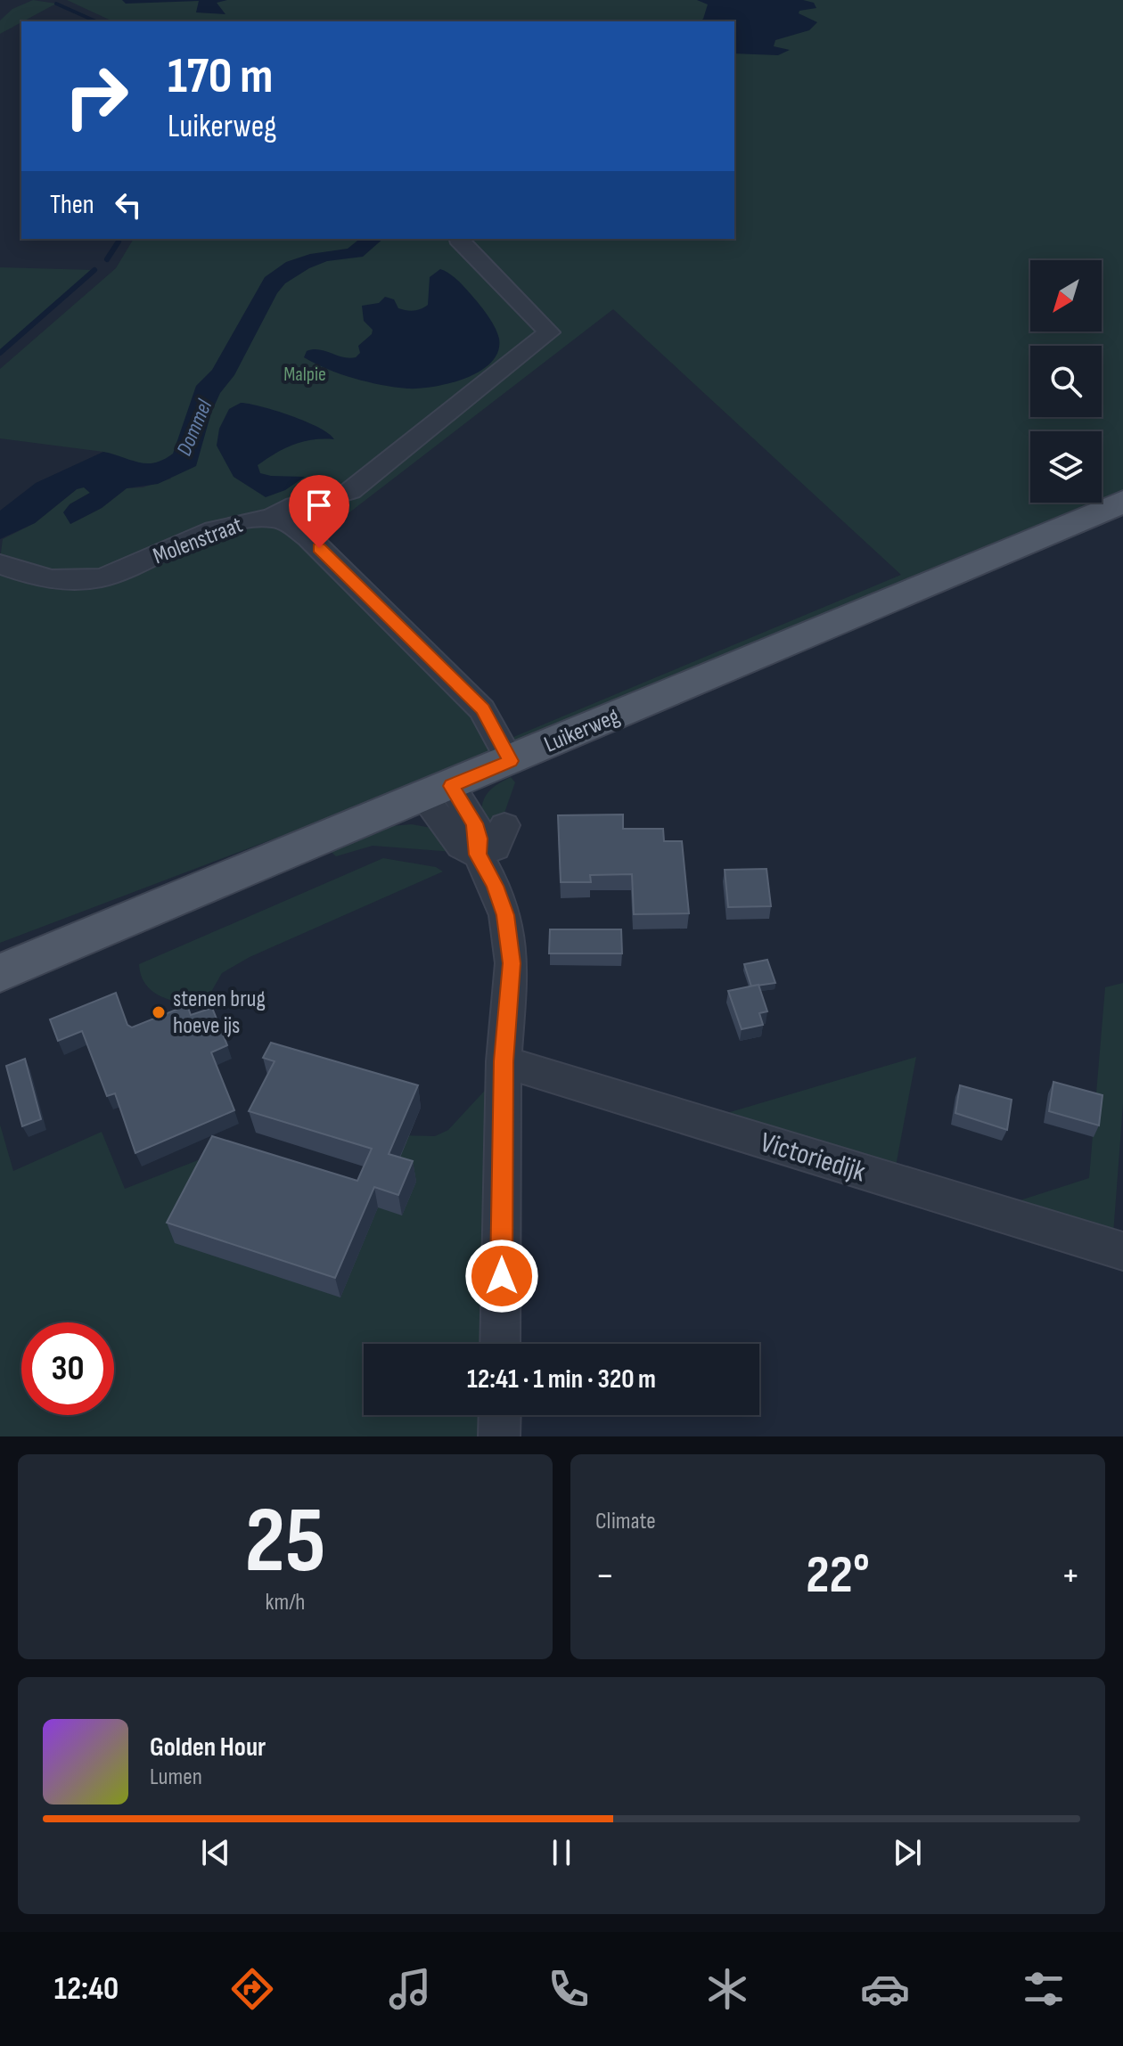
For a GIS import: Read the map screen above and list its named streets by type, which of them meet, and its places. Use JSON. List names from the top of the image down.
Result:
{
  "streets": {
    "main road": ["Luikerweg"],
    "street": ["Molenstraat", "Victoriedijk"]
  },
  "crossings": [
    ["Molenstraat", "Luikerweg"]
  ],
  "water": ["Dommel"],
  "parks": ["Malpie"],
  "places": ["stenen brug hoeve ijs"],
  "north": "bottom left",
  "page": {
    "turn": ["170 m", "Luikerweg"],
    "then": "Then",
    "limit": "30",
    "trip": "12:41 · 1 min · 320 m",
    "tile": [
      ["25", "km/h"],
      "Climate"
    ],
    "heat": ["−", "22°", "+"],
    "song": ["Golden Hour", "Lumen"],
    "tabs": "12:40"
  }
}
